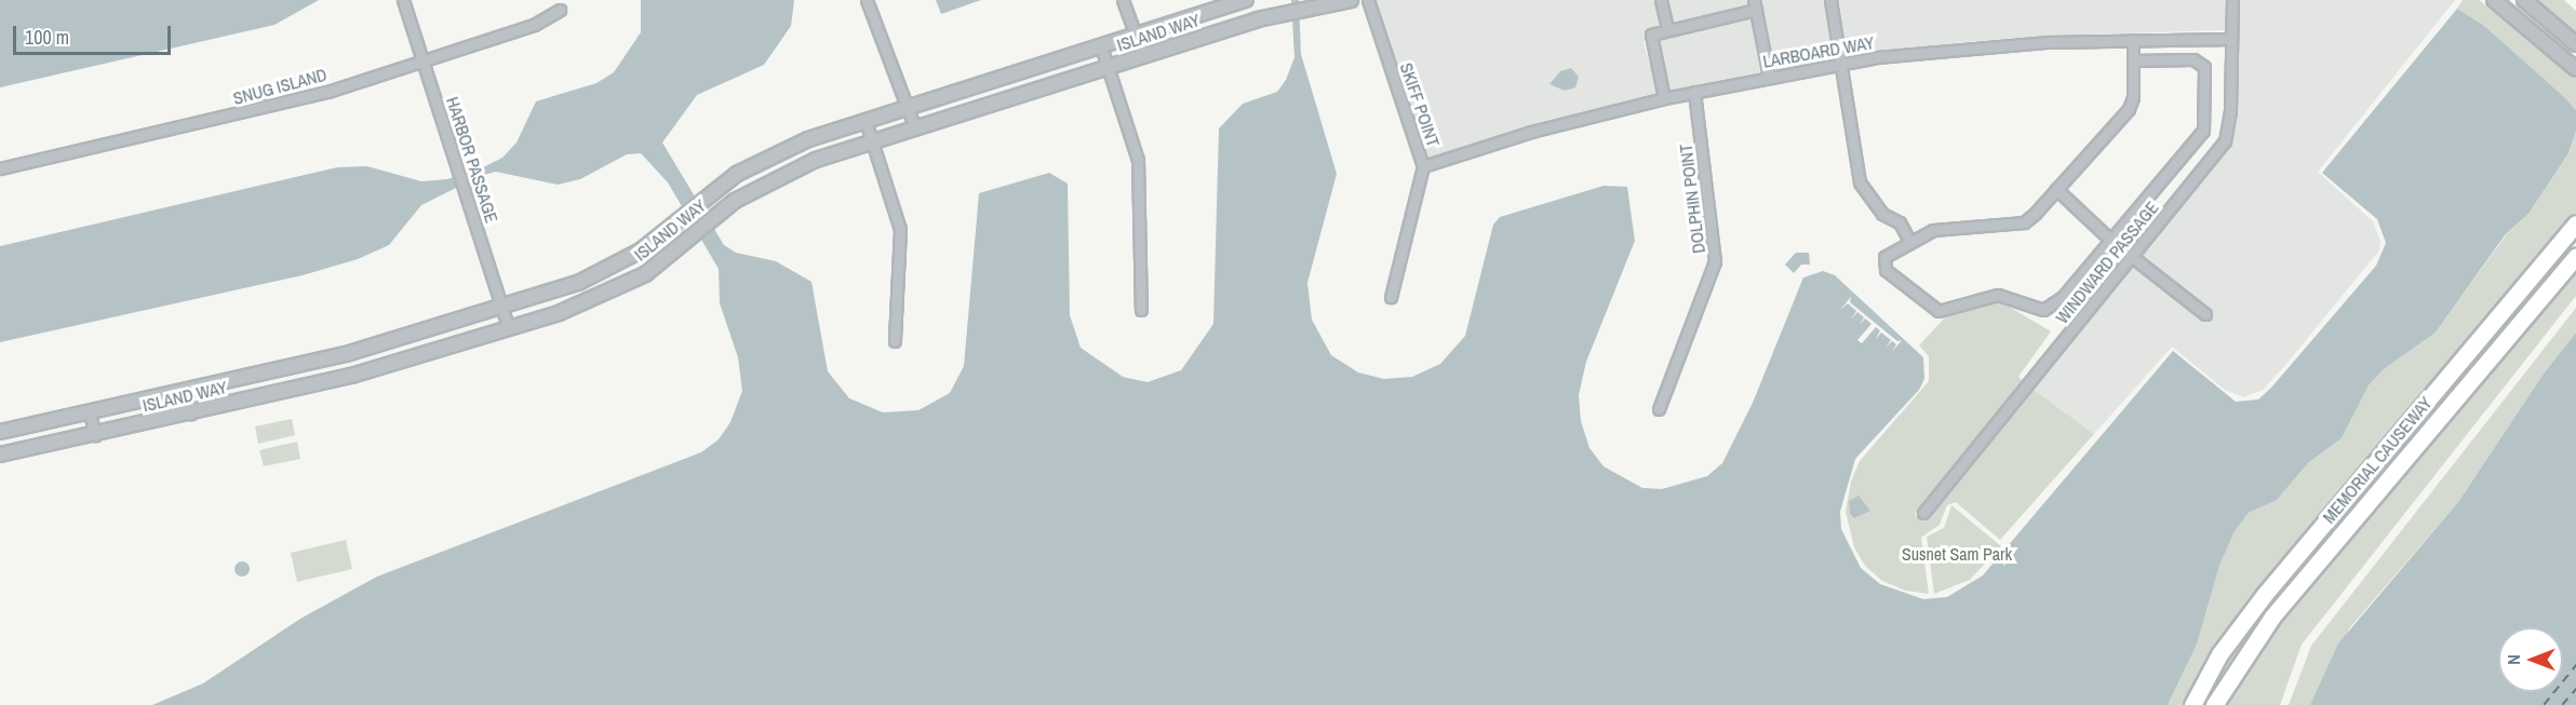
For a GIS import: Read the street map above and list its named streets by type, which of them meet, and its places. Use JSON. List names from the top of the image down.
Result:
{
  "streets": {
    "main road": ["MEMORIAL CAUSEWAY"],
    "street": [
      "ISLAND WAY",
      "LARBOARD WAY",
      "SNUG ISLAND",
      "SKIFF POINT",
      "HARBOR PASSAGE",
      "DOLPHIN POINT",
      "WINDWARD PASSAGE"
    ]
  },
  "crossings": [
    ["ISLAND WAY", "HARBOR PASSAGE"],
    ["LARBOARD WAY", "SKIFF POINT"],
    ["LARBOARD WAY", "DOLPHIN POINT"],
    ["LARBOARD WAY", "WINDWARD PASSAGE"],
    ["SNUG ISLAND", "HARBOR PASSAGE"]
  ],
  "parks": ["Susnet Sam Park"],
  "scale_bar": "100 m",
  "north": "left"
}
